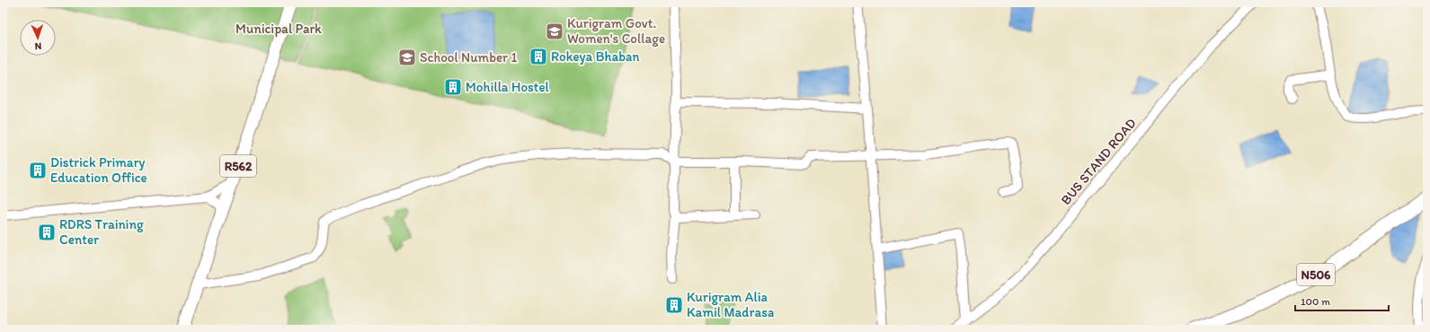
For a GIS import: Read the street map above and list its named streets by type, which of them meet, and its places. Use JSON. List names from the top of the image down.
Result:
{
  "streets": {
    "highway": ["N506"],
    "main road": ["R562"],
    "street": ["BUS STAND ROAD"]
  },
  "parks": ["Municipal Park"],
  "places": {
    "school or university": ["Kurigram Govt. Women's Collage", "School Number 1"],
    "building": [
      "Rokeya Bhaban",
      "Mohilla Hostel",
      "Districk Primary Education Office",
      "RDRS Training Center",
      "Kurigram Alia Kamil Madrasa"
    ]
  },
  "scale_bar": "100 m",
  "north": "bottom"
}
